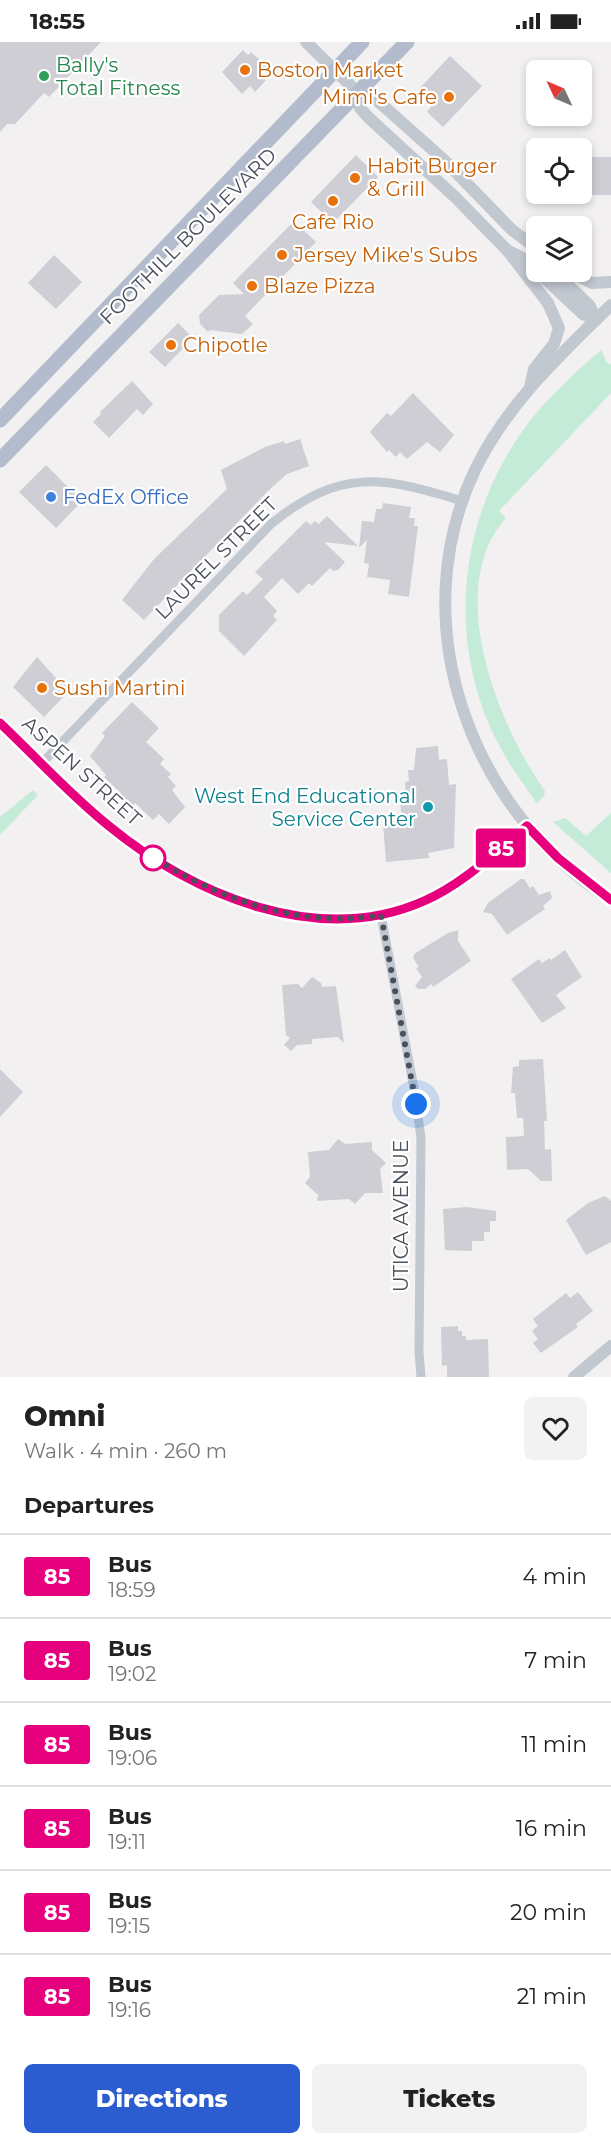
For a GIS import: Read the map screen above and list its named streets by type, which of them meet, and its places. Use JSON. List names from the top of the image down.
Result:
{
  "streets": {
    "main road": ["FOOTHILL BOULEVARD"],
    "street": ["LAUREL STREET", "ASPEN STREET", "UTICA AVENUE"]
  },
  "crossings": [
    ["LAUREL STREET", "ASPEN STREET"],
    ["ASPEN STREET", "UTICA AVENUE"]
  ],
  "places": [
    "Boston Market",
    "Bally's Total Fitness",
    "Mimi's Cafe",
    "Habit Burger & Grill",
    "Cafe Rio",
    "Jersey Mike's Subs",
    "Blaze Pizza",
    "Chipotle",
    "FedEx Office",
    "Sushi Martini",
    "West End Educational Service Center"
  ],
  "lines": ["bus line 85"],
  "north": "top left",
  "page": {
    "status": "18:55",
    "on_map": "85",
    "heading": [
      ["Omni", "Walk · 4 min · 260 m"],
      "Departures"
    ],
    "list": [
      {
        "mark": "85",
        "name": "Bus",
        "note": "18:59",
        "value": "4 min"
      },
      {
        "mark": "85",
        "name": "Bus",
        "note": "19:02",
        "value": "7 min"
      },
      {
        "mark": "85",
        "name": "Bus",
        "note": "19:06",
        "value": "11 min"
      },
      {
        "mark": "85",
        "name": "Bus",
        "note": "19:11",
        "value": "16 min"
      },
      {
        "mark": "85",
        "name": "Bus",
        "note": "19:15",
        "value": "20 min"
      },
      {
        "mark": "85",
        "name": "Bus",
        "note": "19:16",
        "value": "21 min"
      }
    ],
    "buttons": ["Directions", "Tickets"]
  }
}
